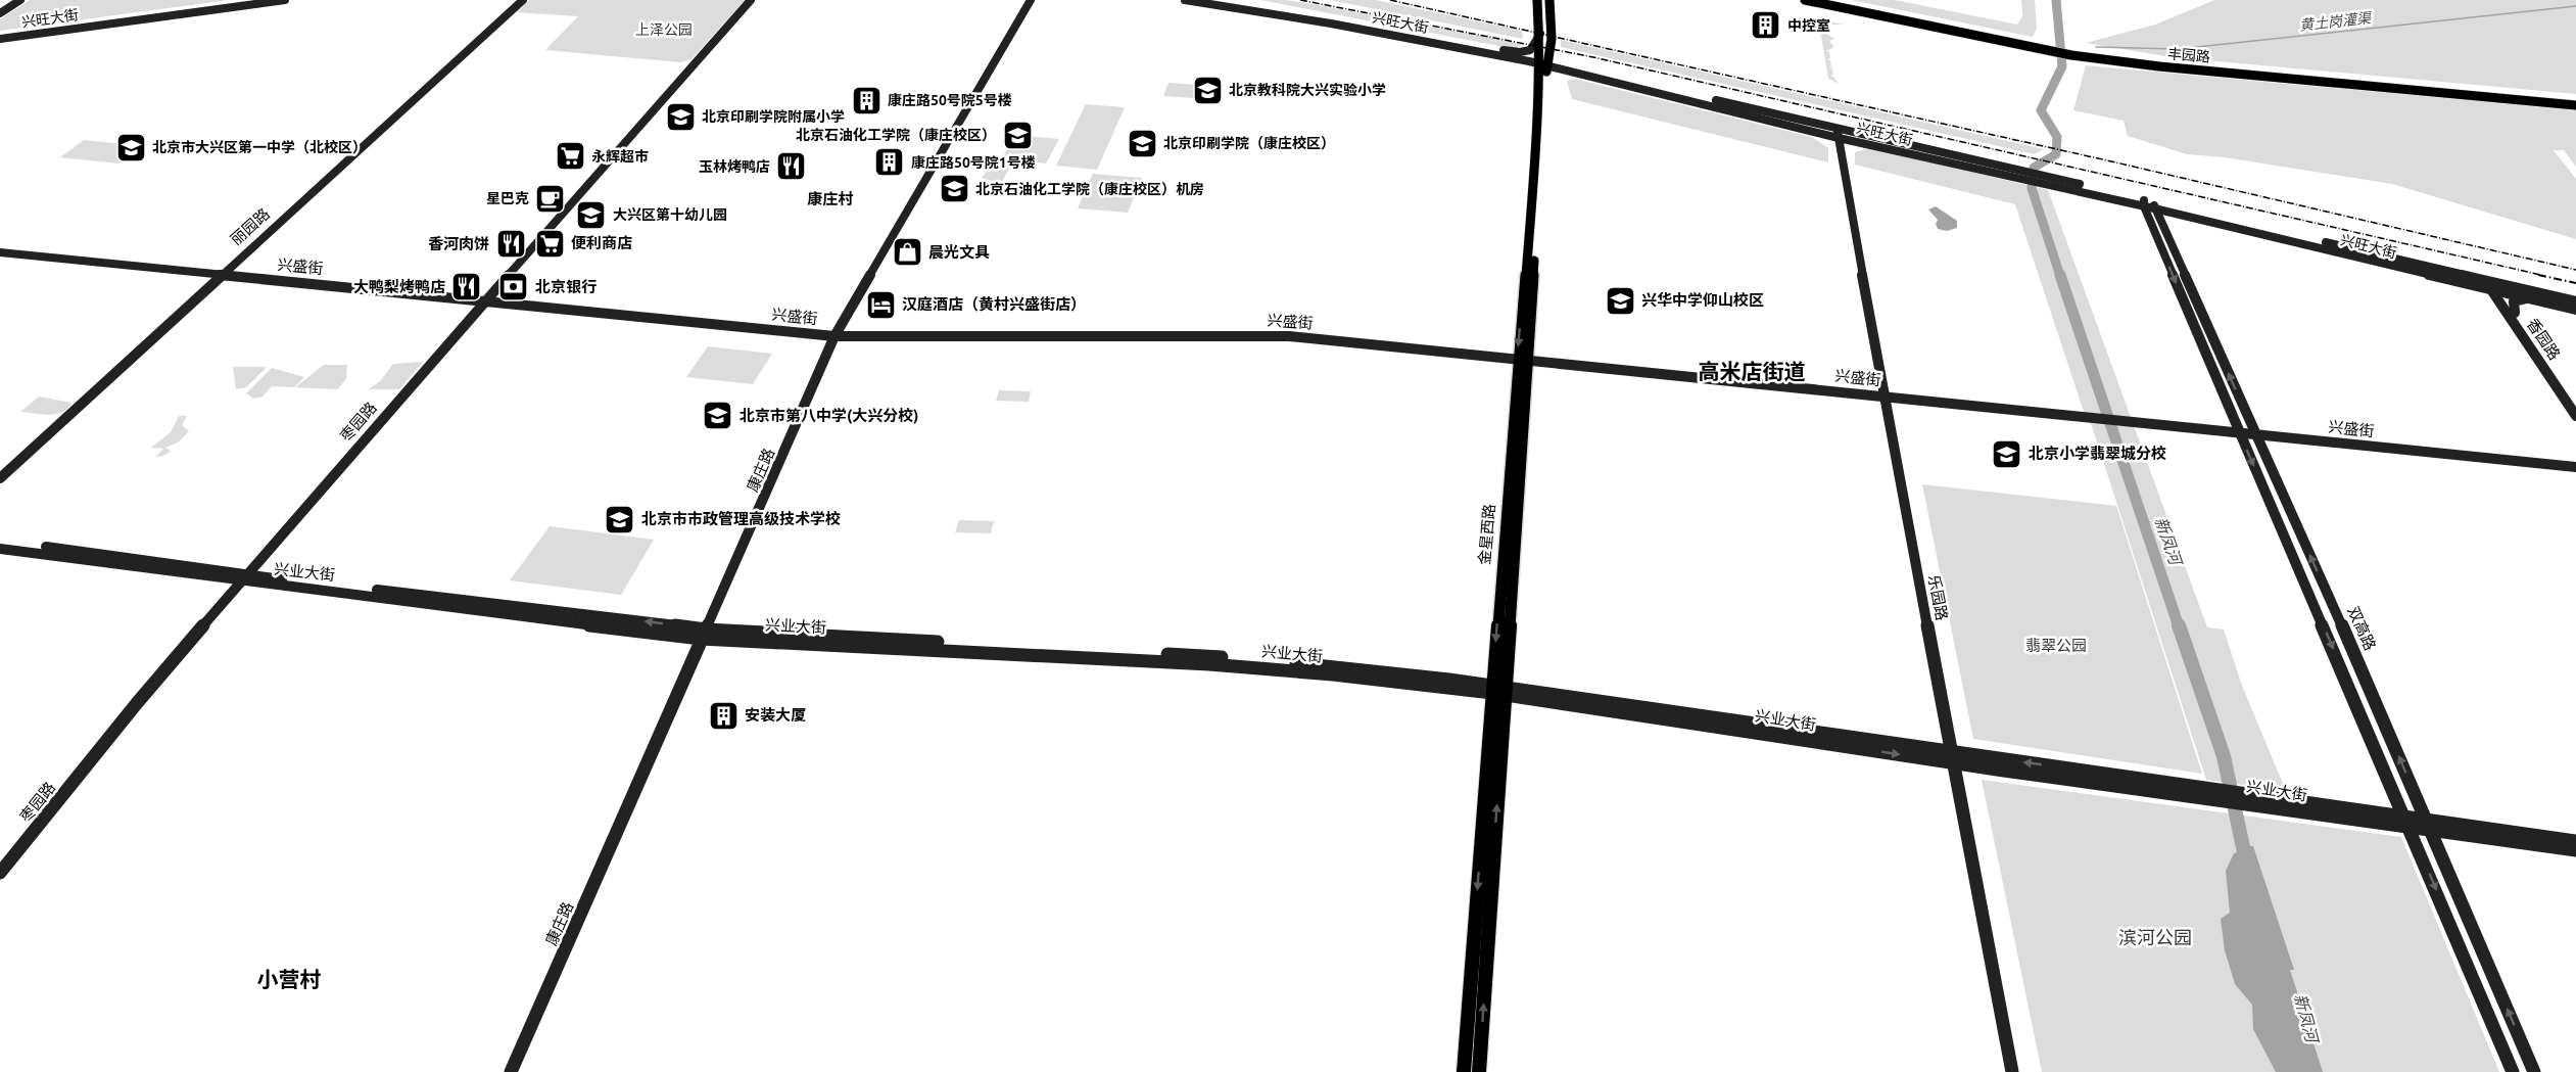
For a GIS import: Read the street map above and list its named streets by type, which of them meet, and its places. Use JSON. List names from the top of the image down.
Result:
{
  "streets": {
    "main road": ["丰园路", "金星西路"],
    "street": [
      "兴旺大街",
      "丽园路",
      "兴盛街",
      "香园路",
      "枣园路",
      "康庄路",
      "兴业大街",
      "乐园路",
      "双高路"
    ]
  },
  "crossings": [
    ["兴旺大街", "香园路"],
    ["兴旺大街", "金星西路"],
    ["兴旺大街", "乐园路"],
    ["兴旺大街", "双高路"],
    ["丽园路", "兴盛街"],
    ["兴盛街", "枣园路"],
    ["兴盛街", "康庄路"],
    ["兴盛街", "金星西路"],
    ["兴盛街", "乐园路"],
    ["兴盛街", "双高路"],
    ["枣园路", "兴业大街"],
    ["康庄路", "兴业大街"],
    ["金星西路", "兴业大街"],
    ["兴业大街", "乐园路"],
    ["兴业大街", "双高路"]
  ],
  "districts": ["康庄村", "高米店街道", "小营村"],
  "water": ["黄土岗灌渠", "新凤河"],
  "parks": ["上泽公园", "翡翠公园", "滨河公园"],
  "places": {
    "building": [
      "中控室",
      "康庄路50号院5号楼",
      "康庄路50号院1号楼",
      "安装大厦"
    ],
    "school or university": [
      "北京教科院大兴实验小学",
      "北京印刷学院附属小学",
      "北京石油化工学院（康庄校区）",
      "北京印刷学院（康庄校区）",
      "北京市大兴区第一中学（北校区）",
      "北京石油化工学院（康庄校区）机房",
      "大兴区第十幼儿园",
      "兴华中学仰山校区",
      "北京市第八中学(大兴分校)",
      "北京小学翡翠城分校",
      "北京市市政管理高级技术学校"
    ],
    "supermarket": ["永辉超市", "便利商店"],
    "restaurant": ["玉林烤鸭店", "香河肉饼", "大鸭梨烤鸭店"],
    "cafe": ["星巴克"],
    "shop": ["晨光文具"],
    "bank": ["北京银行"],
    "hotel": ["汉庭酒店（黄村兴盛街店）"]
  }
}
